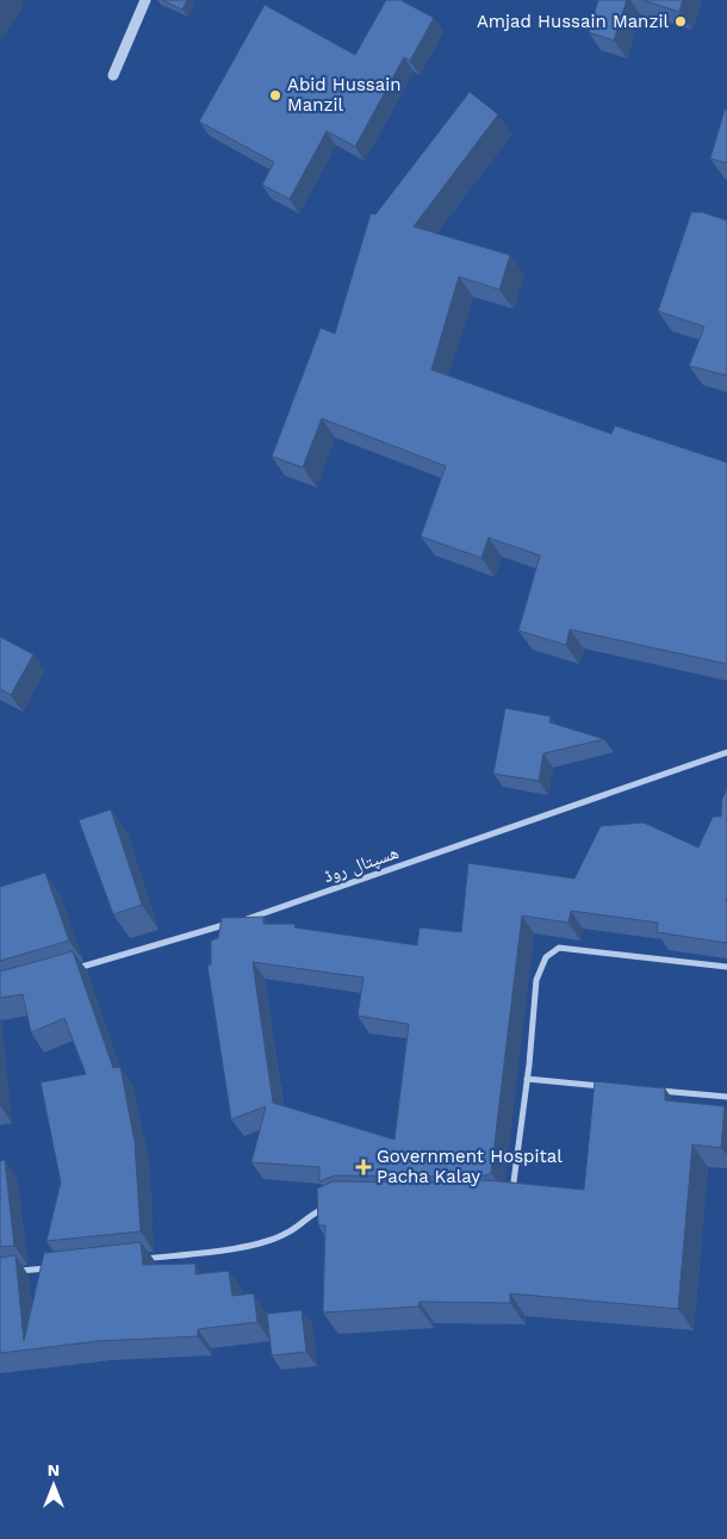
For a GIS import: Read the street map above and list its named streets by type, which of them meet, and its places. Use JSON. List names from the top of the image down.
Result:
{
  "streets": {
    "street": ["ھسپتال روڈ"]
  },
  "places": {
    "other": ["Amjad Hussain Manzil", "Abid Hussain Manzil"],
    "health": ["Government Hospital Pacha Kalay"]
  },
  "north": "top"
}
